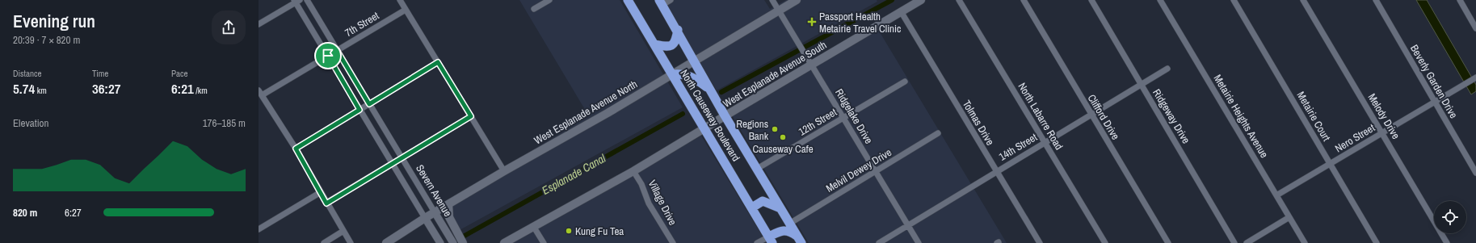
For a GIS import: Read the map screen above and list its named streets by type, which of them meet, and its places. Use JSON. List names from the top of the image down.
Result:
{
  "streets": {
    "highway": ["North Causeway Boulevard"],
    "main road": ["West Esplanade Avenue South", "West Esplanade Avenue North"],
    "street": [
      "7th Street",
      "Beverly Garden Drive",
      "Ridgelake Drive",
      "North Labarre Road",
      "Ridgeway Drive",
      "Metairie Heights Avenue",
      "Metairie Court",
      "Melody Drive",
      "Clifford Drive",
      "12th Street",
      "Tolmas Drive",
      "Nero Street",
      "14th Street",
      "Melvil Dewey Drive",
      "Severn Avenue",
      "Village Drive"
    ]
  },
  "crossings": [
    ["7th Street", "Severn Avenue"],
    ["West Esplanade Avenue South", "North Causeway Boulevard"],
    ["West Esplanade Avenue South", "Ridgelake Drive"],
    ["West Esplanade Avenue South", "Tolmas Drive"],
    ["West Esplanade Avenue South", "Village Drive"],
    ["Beverly Garden Drive", "Nero Street"],
    ["West Esplanade Avenue North", "North Causeway Boulevard"],
    ["West Esplanade Avenue North", "Ridgelake Drive"],
    ["West Esplanade Avenue North", "Severn Avenue"],
    ["North Causeway Boulevard", "12th Street"],
    ["North Causeway Boulevard", "Melvil Dewey Drive"],
    ["Ridgelake Drive", "12th Street"],
    ["Ridgelake Drive", "14th Street"],
    ["Ridgelake Drive", "Melvil Dewey Drive"],
    ["North Labarre Road", "14th Street"],
    ["Ridgeway Drive", "14th Street"],
    ["Metairie Heights Avenue", "Nero Street"],
    ["Metairie Court", "Nero Street"],
    ["Melody Drive", "Nero Street"],
    ["Clifford Drive", "14th Street"],
    ["Tolmas Drive", "14th Street"]
  ],
  "water": ["Esplanade Canal"],
  "places": {
    "health": ["Passport Health Metairie Travel Clinic"],
    "other": ["Regions Bank", "Causeway Cafe", "Kung Fu Tea"]
  },
  "page": {
    "heading": ["Evening run", "20:39 · 7 × 820 m"],
    "stats": [
      ["Distance", "5.74 km"],
      ["Time", "36:27"],
      ["Pace", "6:21 /km"]
    ],
    "chart": ["Elevation", "176–185 m"],
    "list": [
      {
        "name": "820 m",
        "note": "6:27"
      }
    ]
  }
}
